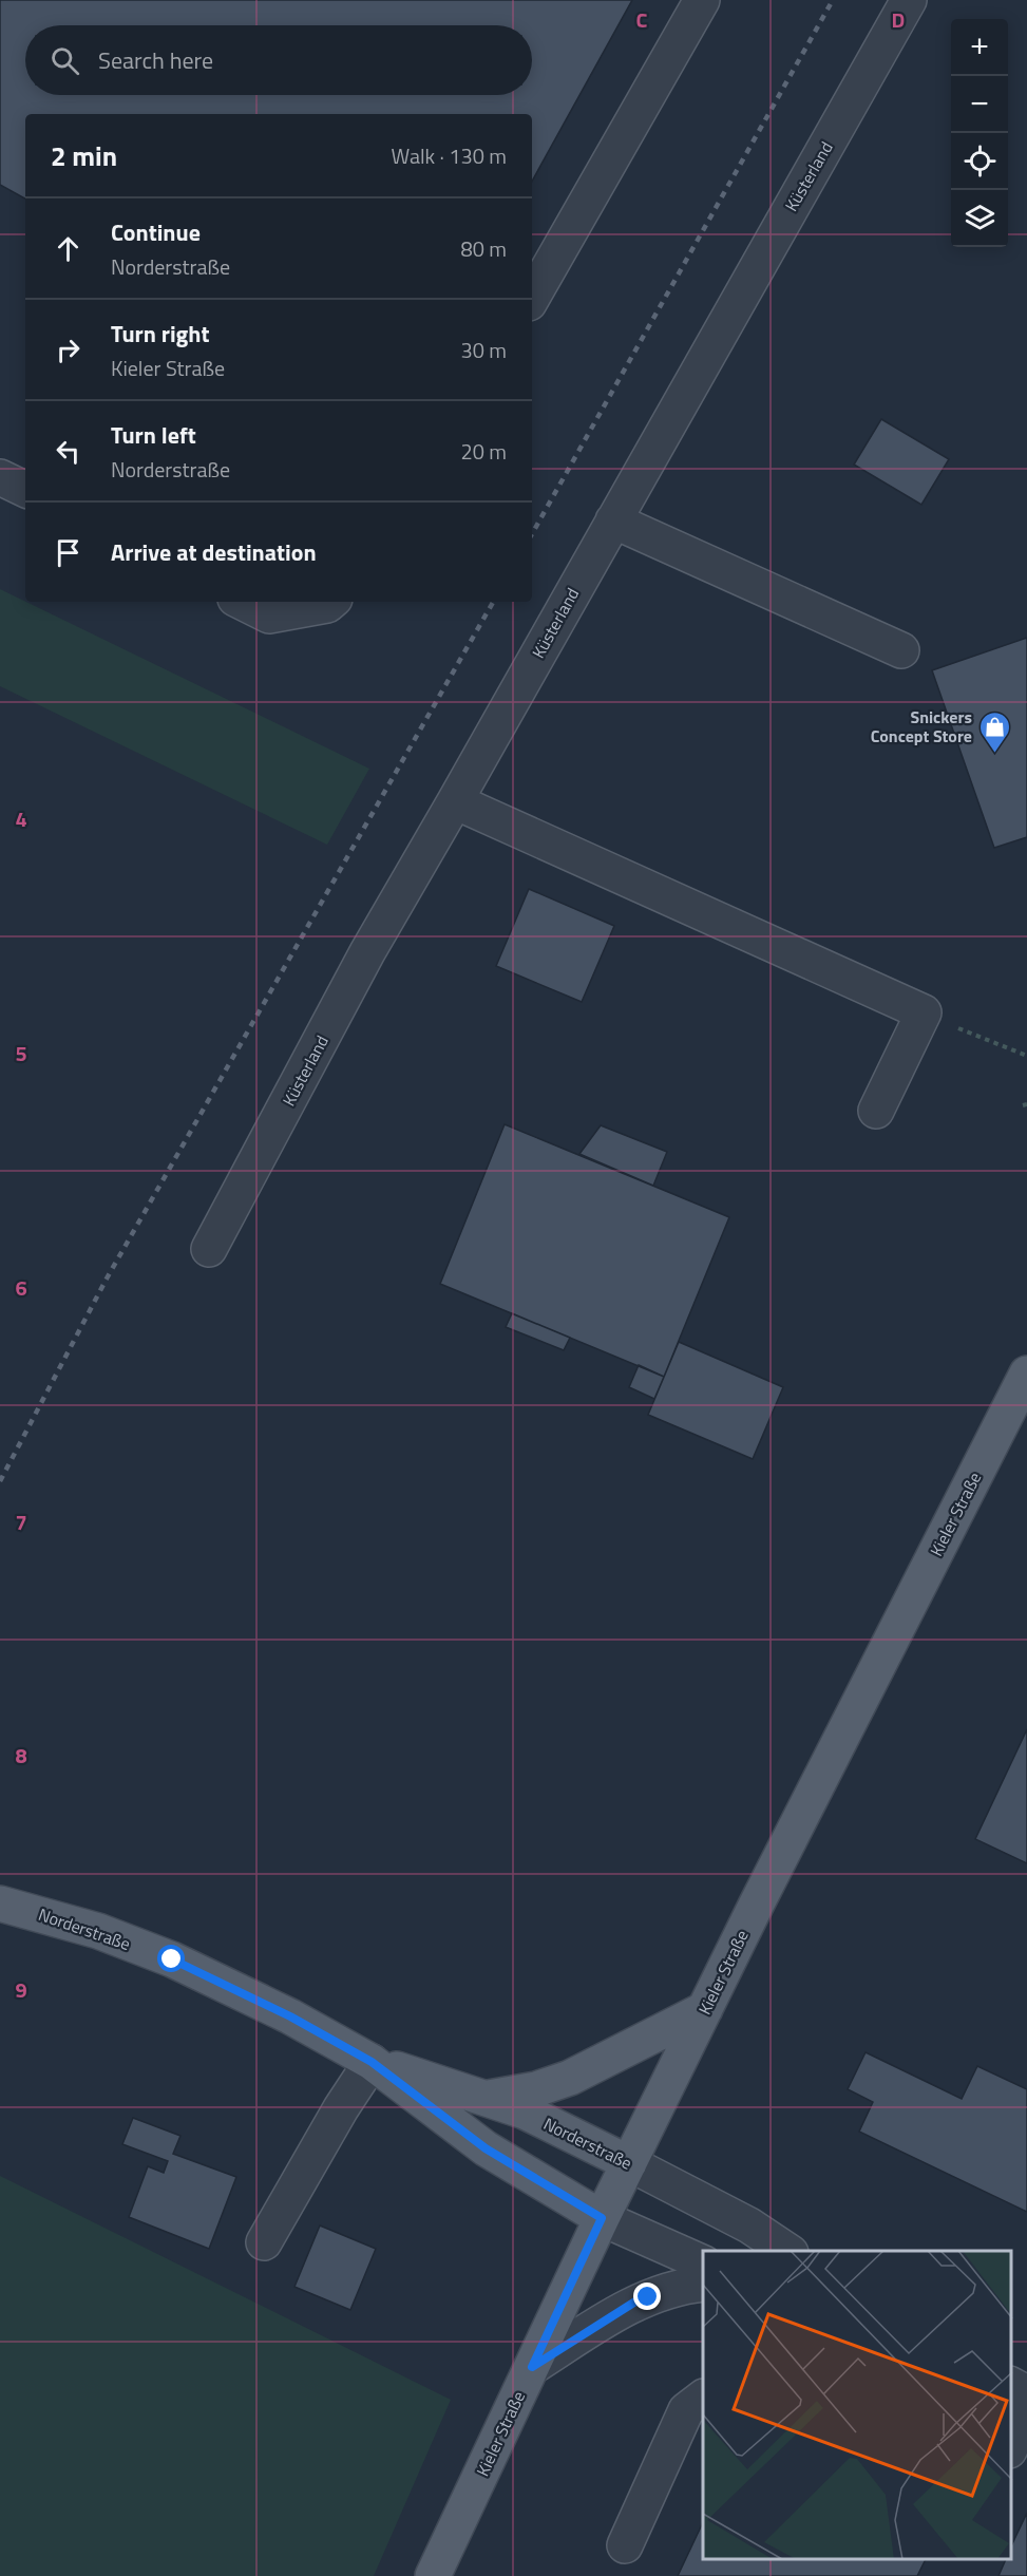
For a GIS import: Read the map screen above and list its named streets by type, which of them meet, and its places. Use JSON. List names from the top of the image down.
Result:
{
  "streets": {
    "main road": ["Kieler Straße", "Norderstraße"],
    "street": ["Küsterland"]
  },
  "crossings": [
    ["Kieler Straße", "Norderstraße"]
  ],
  "places": {
    "shop": ["Snickers Concept Store"]
  },
  "page": {
    "map_buttons": ["+", "−"],
    "search": "Search here",
    "heading": ["2 min", "Walk · 130 m"],
    "list": [
      ["Continue", "Norderstraße", "80 m"],
      ["Turn right", "Kieler Straße", "30 m"],
      ["Turn left", "Norderstraße", "20 m"],
      "Arrive at destination"
    ]
  },
  "grid": {
    "columns": ["C", "D"],
    "rows": [
      "4",
      "5",
      "6",
      "7",
      "8",
      "9"
    ]
  }
}
